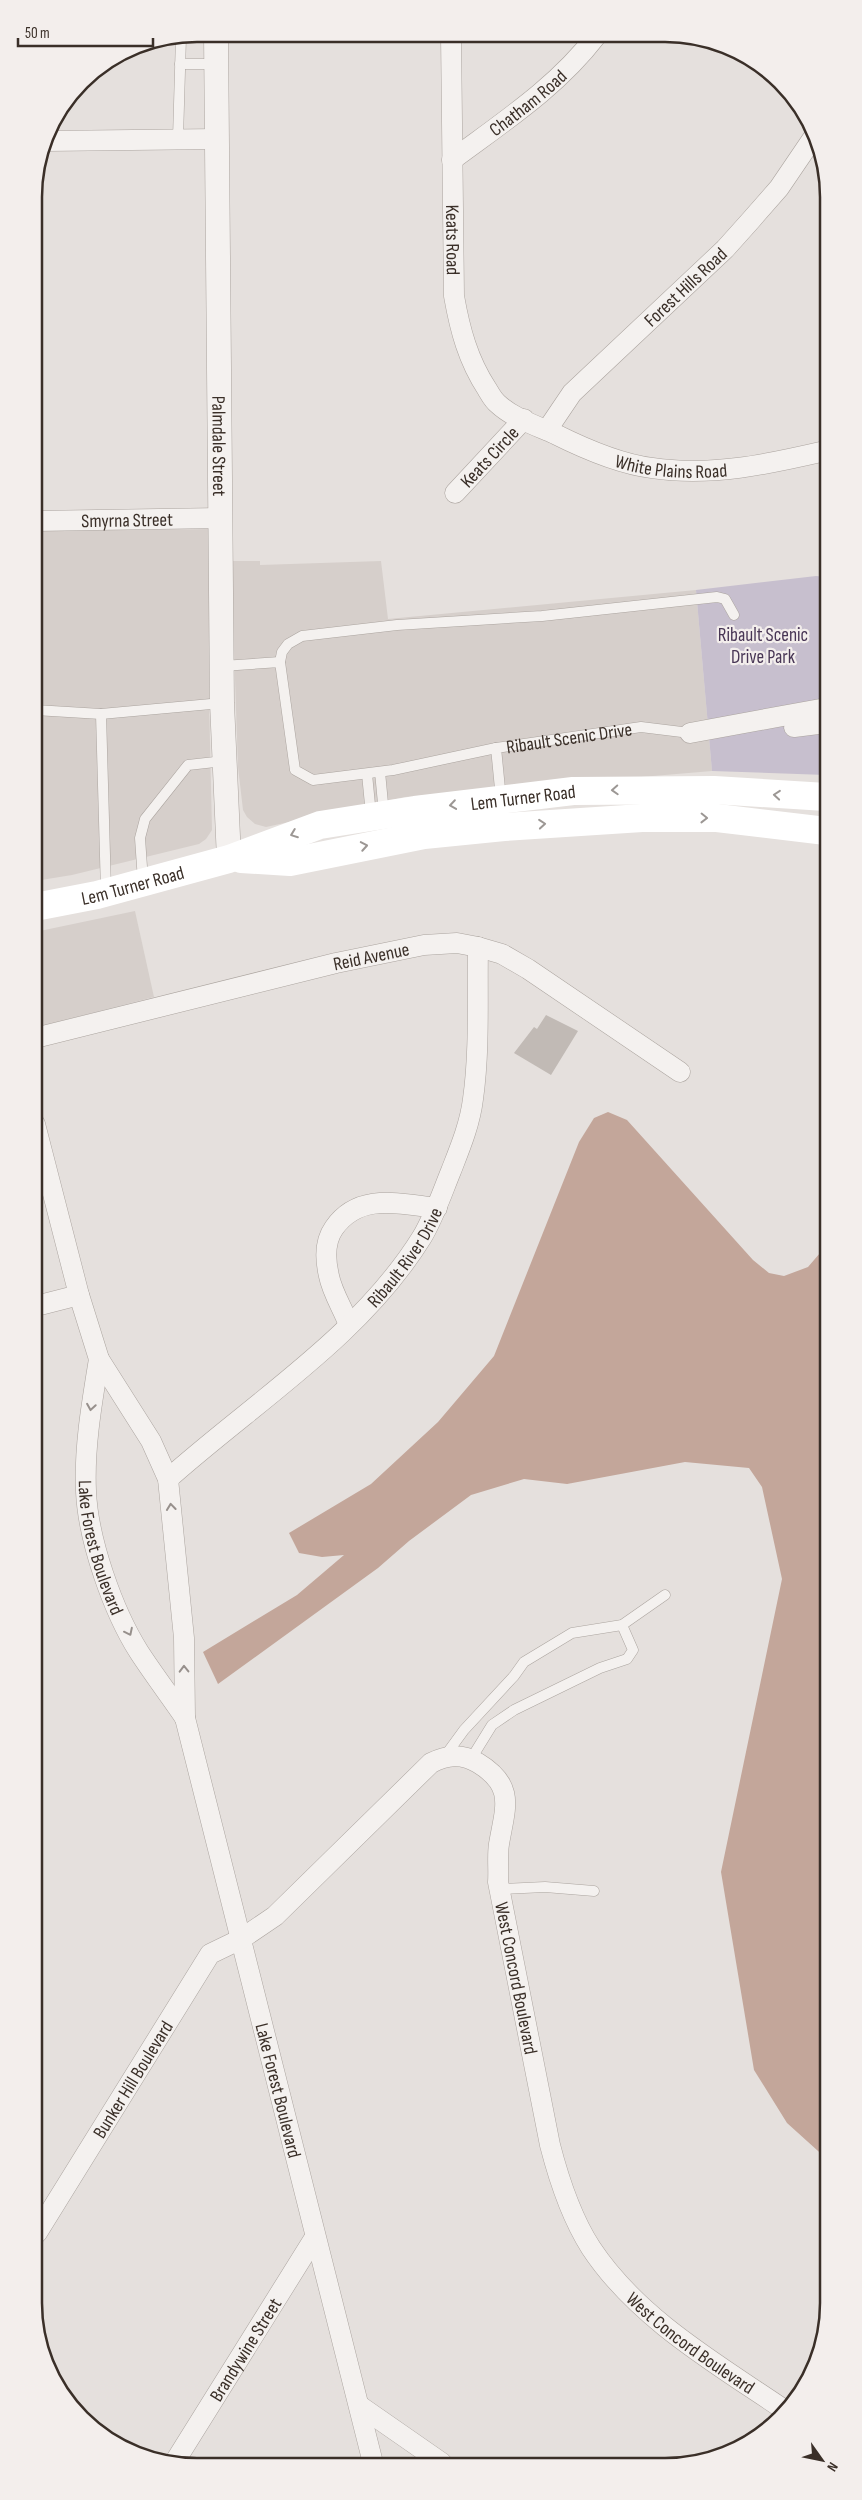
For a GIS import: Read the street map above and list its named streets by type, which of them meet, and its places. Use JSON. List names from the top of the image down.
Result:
{
  "streets": {
    "main road": ["Lem Turner Road"],
    "street": [
      "Chatham Road",
      "Keats Road",
      "Forest Hills Road",
      "Palmdale Street",
      "Keats Circle",
      "White Plains Road",
      "Smyrna Street",
      "Ribault Scenic Drive",
      "Reid Avenue",
      "Ribault River Drive",
      "Lake Forest Boulevard",
      "West Concord Boulevard",
      "Bunker Hill Boulevard",
      "Brandywine Street"
    ]
  },
  "crossings": [
    ["Chatham Road", "Keats Road"],
    ["Keats Road", "Keats Circle"],
    ["Keats Road", "White Plains Road"],
    ["Forest Hills Road", "White Plains Road"],
    ["Palmdale Street", "Smyrna Street"],
    ["Palmdale Street", "Lem Turner Road"],
    ["Keats Circle", "White Plains Road"],
    ["Ribault Scenic Drive", "Lem Turner Road"],
    ["Reid Avenue", "Ribault River Drive"],
    ["Ribault River Drive", "Lake Forest Boulevard"],
    ["Lake Forest Boulevard", "Bunker Hill Boulevard"],
    ["Lake Forest Boulevard", "Brandywine Street"]
  ],
  "parks": ["Ribault Scenic Drive Park"],
  "scale_bar": "50 m",
  "north": "bottom right"
}
